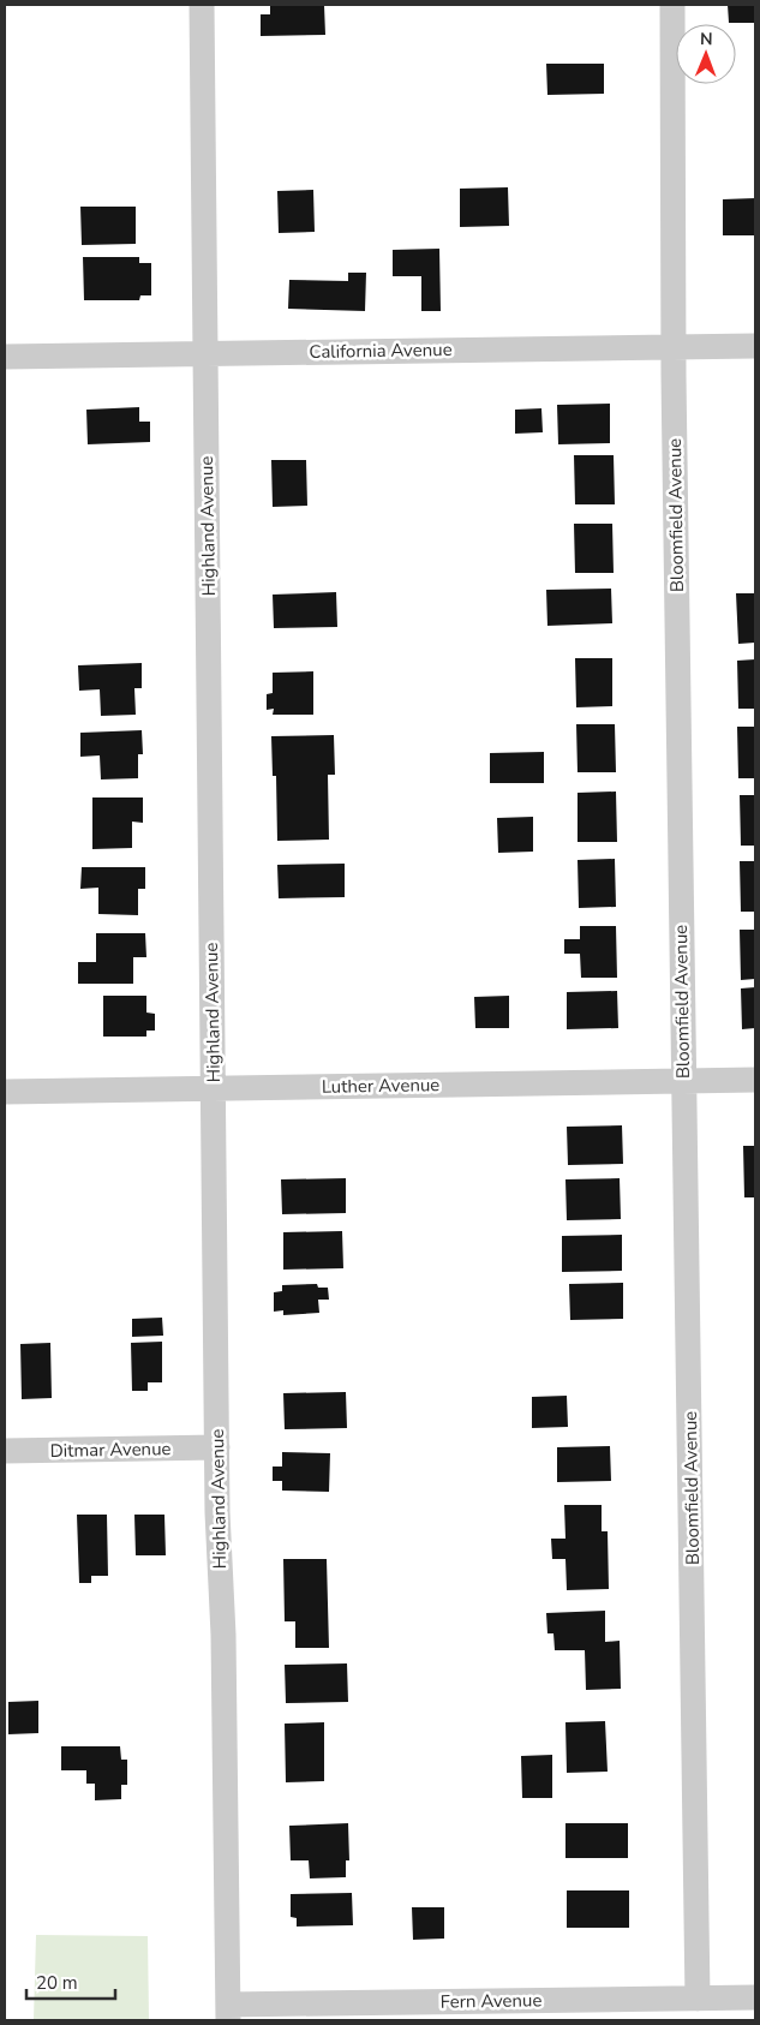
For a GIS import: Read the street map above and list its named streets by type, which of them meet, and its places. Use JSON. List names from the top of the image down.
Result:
{
  "streets": {
    "street": [
      "California Avenue",
      "Bloomfield Avenue",
      "Highland Avenue",
      "Luther Avenue",
      "Ditmar Avenue",
      "Fern Avenue"
    ]
  },
  "crossings": [
    ["California Avenue", "Bloomfield Avenue"],
    ["California Avenue", "Highland Avenue"],
    ["Bloomfield Avenue", "Luther Avenue"],
    ["Bloomfield Avenue", "Fern Avenue"],
    ["Highland Avenue", "Luther Avenue"],
    ["Highland Avenue", "Ditmar Avenue"],
    ["Highland Avenue", "Fern Avenue"]
  ],
  "scale_bar": "20 m",
  "north": "top"
}
